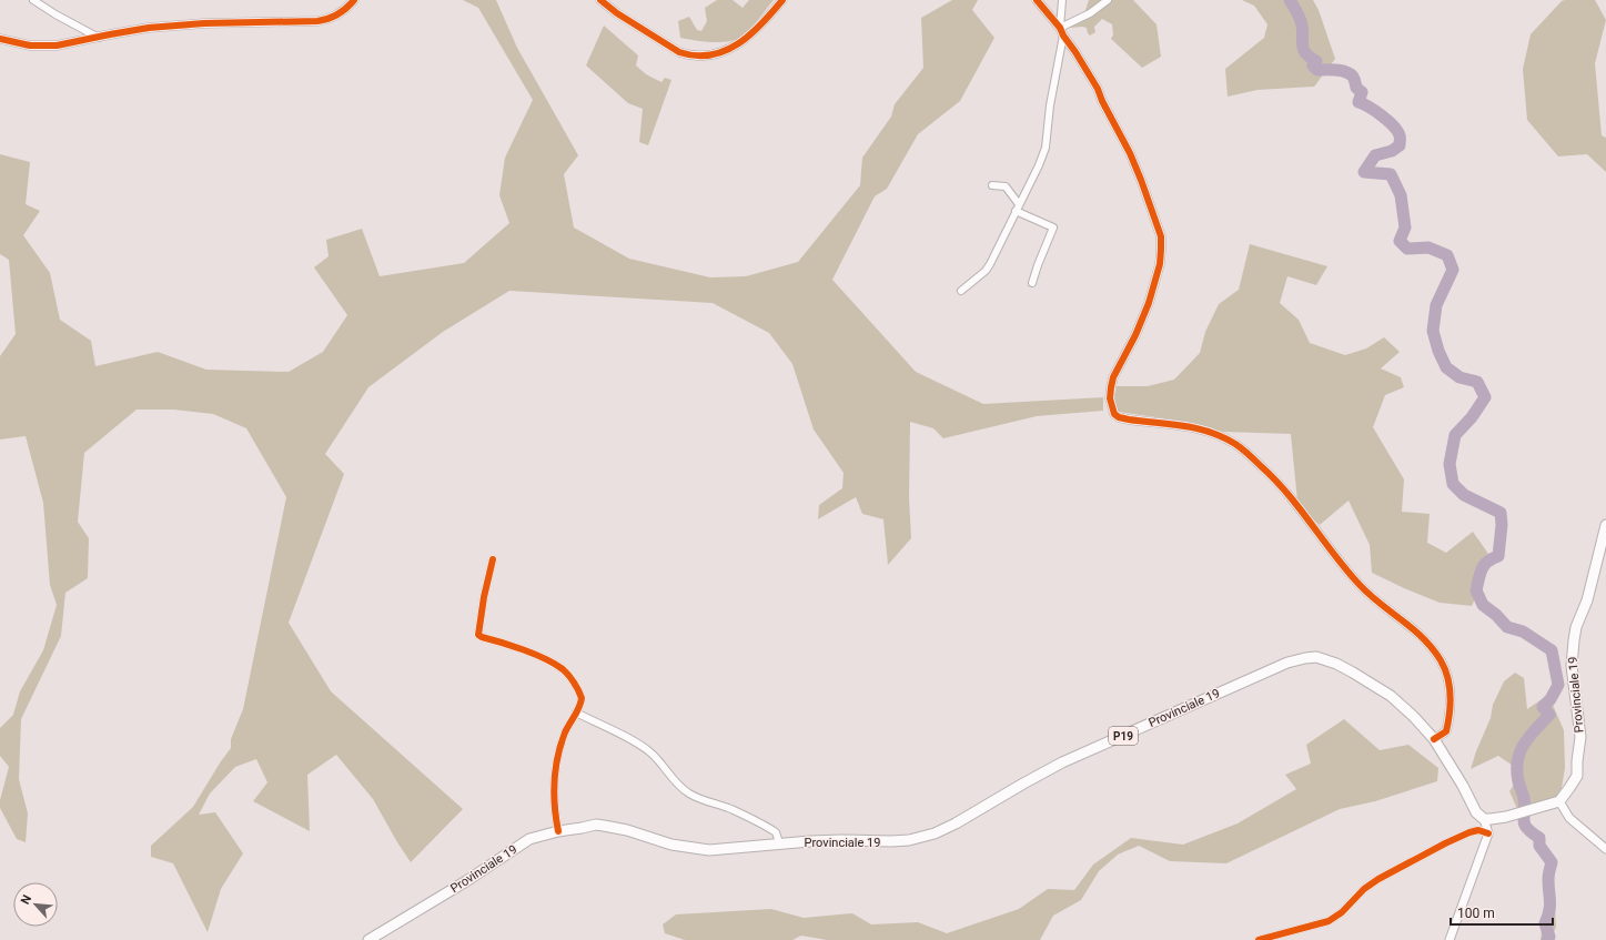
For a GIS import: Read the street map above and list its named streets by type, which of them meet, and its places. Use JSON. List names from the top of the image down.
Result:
{
  "streets": {
    "main road": ["Provinciale 19", "P19"]
  },
  "scale_bar": "100 m",
  "north": "top left"
}
